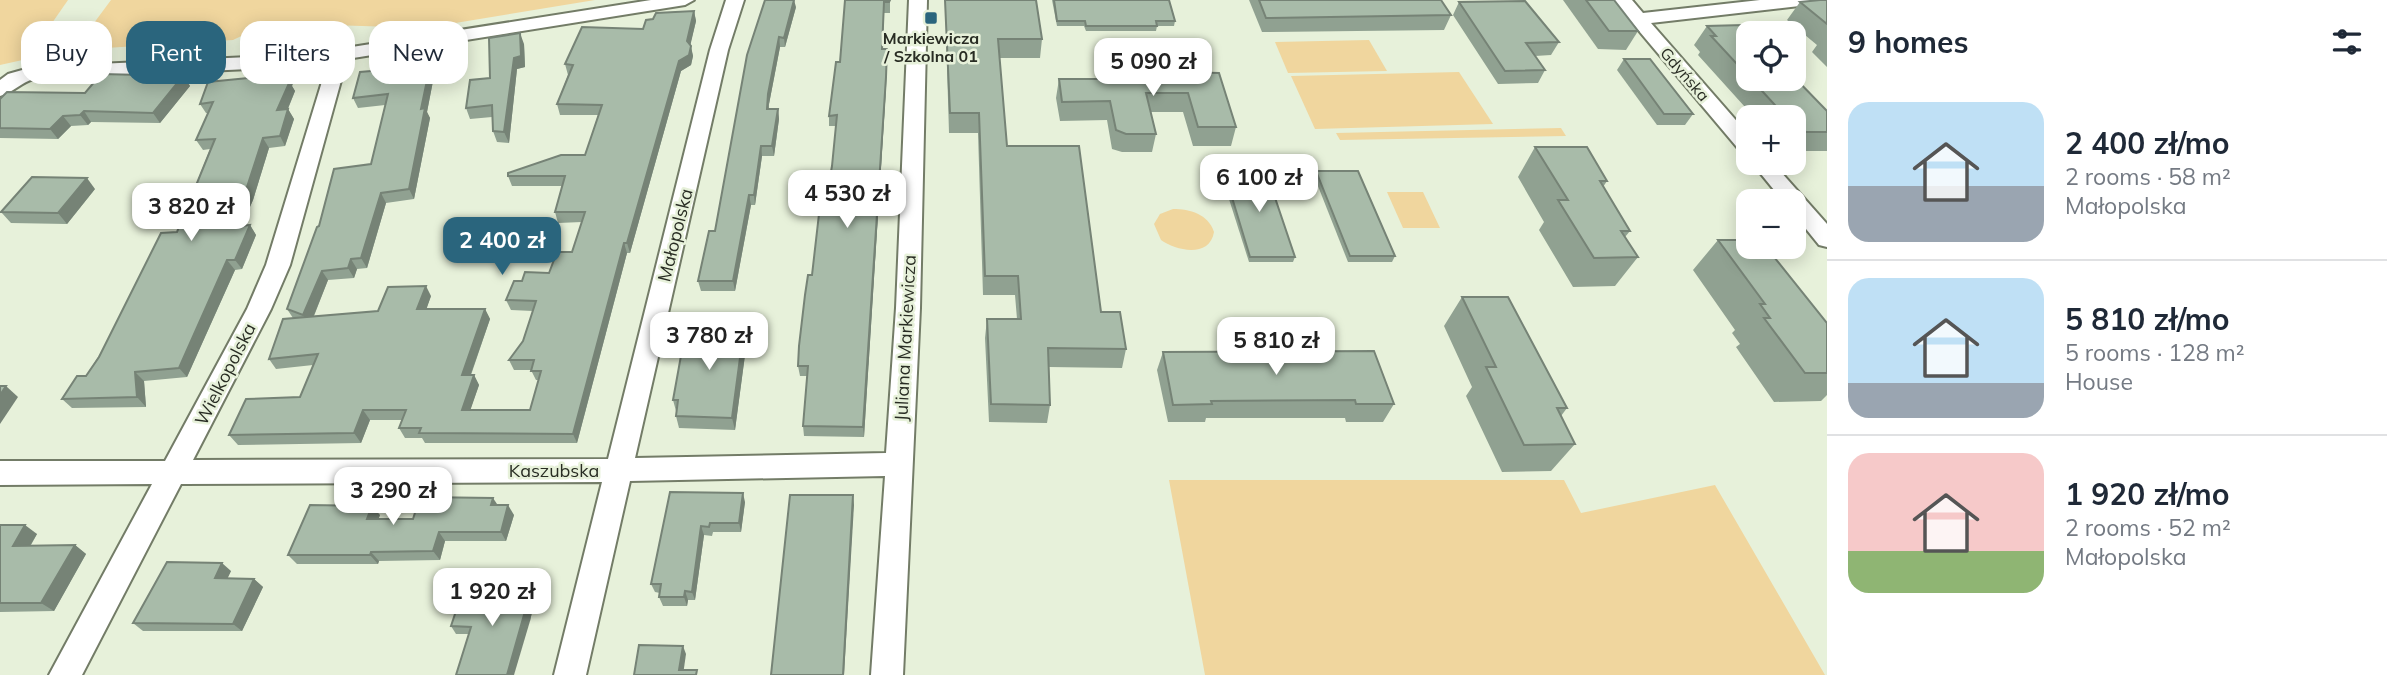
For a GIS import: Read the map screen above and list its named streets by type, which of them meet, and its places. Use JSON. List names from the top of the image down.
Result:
{
  "streets": {
    "street": [
      "Gdyńska",
      "Małopolska",
      "Juliana Markiewicza",
      "Wielkopolska",
      "Kaszubska"
    ]
  },
  "crossings": [
    ["Małopolska", "Kaszubska"],
    ["Juliana Markiewicza", "Kaszubska"],
    ["Wielkopolska", "Kaszubska"]
  ],
  "places": {
    "transit": ["Markiewicza / Szkolna 01"]
  },
  "page": {
    "heading": "9 homes",
    "map_buttons": ["+", "−"],
    "chip": [
      "Buy",
      "Rent",
      "Filters",
      "New"
    ],
    "price": [
      "5 090 zł",
      "6 100 zł",
      "4 530 zł",
      "3 820 zł",
      "2 400 zł",
      "3 780 zł",
      "5 810 zł",
      "3 290 zł",
      "1 920 zł"
    ],
    "list": [
      {
        "name": "2 400 zł/mo",
        "note": "2 rooms · 58 m² · Małopolska"
      },
      {
        "name": "5 810 zł/mo",
        "note": "5 rooms · 128 m² · House"
      },
      {
        "name": "1 920 zł/mo",
        "note": "2 rooms · 52 m² · Małopolska"
      }
    ]
  }
}
